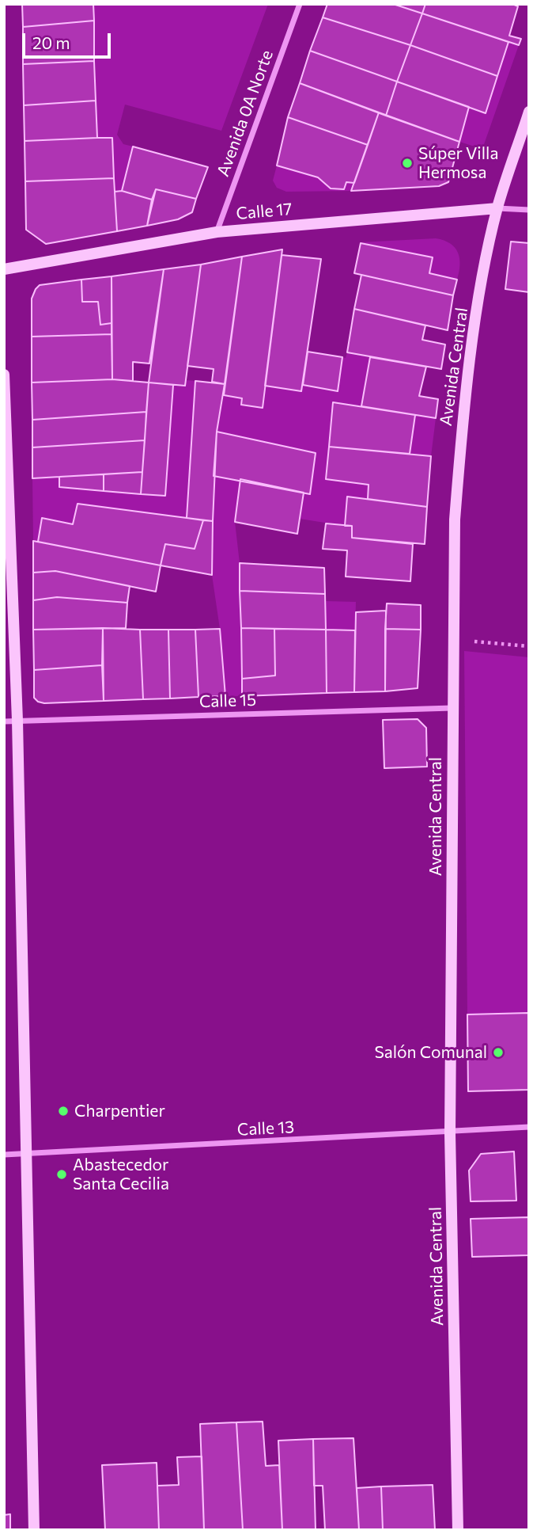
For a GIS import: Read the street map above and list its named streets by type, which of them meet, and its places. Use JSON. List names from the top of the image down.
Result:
{
  "streets": {
    "main road": ["Calle 17", "Avenida Central"],
    "street": ["Avenida 0A Norte", "Calle 15", "Calle 13"]
  },
  "crossings": [
    ["Avenida 0A Norte", "Calle 17"],
    ["Calle 17", "Avenida Central"],
    ["Avenida Central", "Calle 15"],
    ["Avenida Central", "Calle 13"]
  ],
  "places": [
    "Súper Villa Hermosa",
    "Salón Comunal",
    "Charpentier",
    "Abastecedor Santa Cecilia"
  ],
  "scale_bar": "20 m"
}
